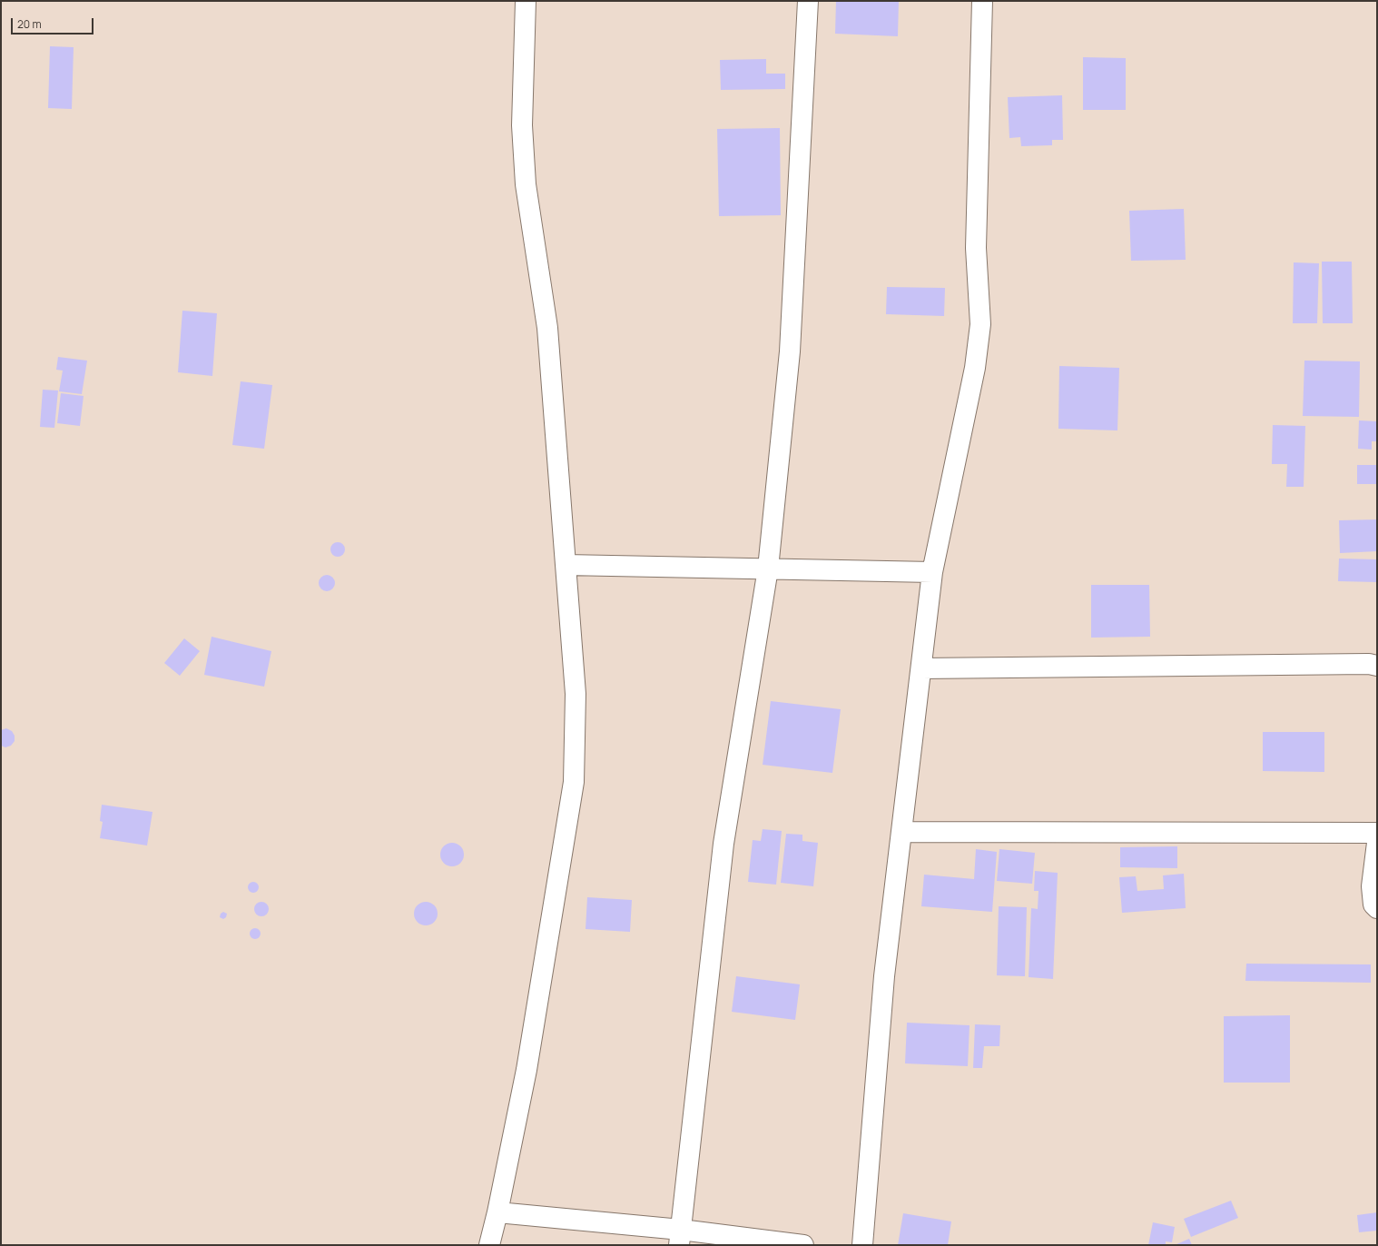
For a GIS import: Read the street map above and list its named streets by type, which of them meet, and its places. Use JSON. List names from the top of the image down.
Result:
{
  "scale_bar": "20 m"
}
